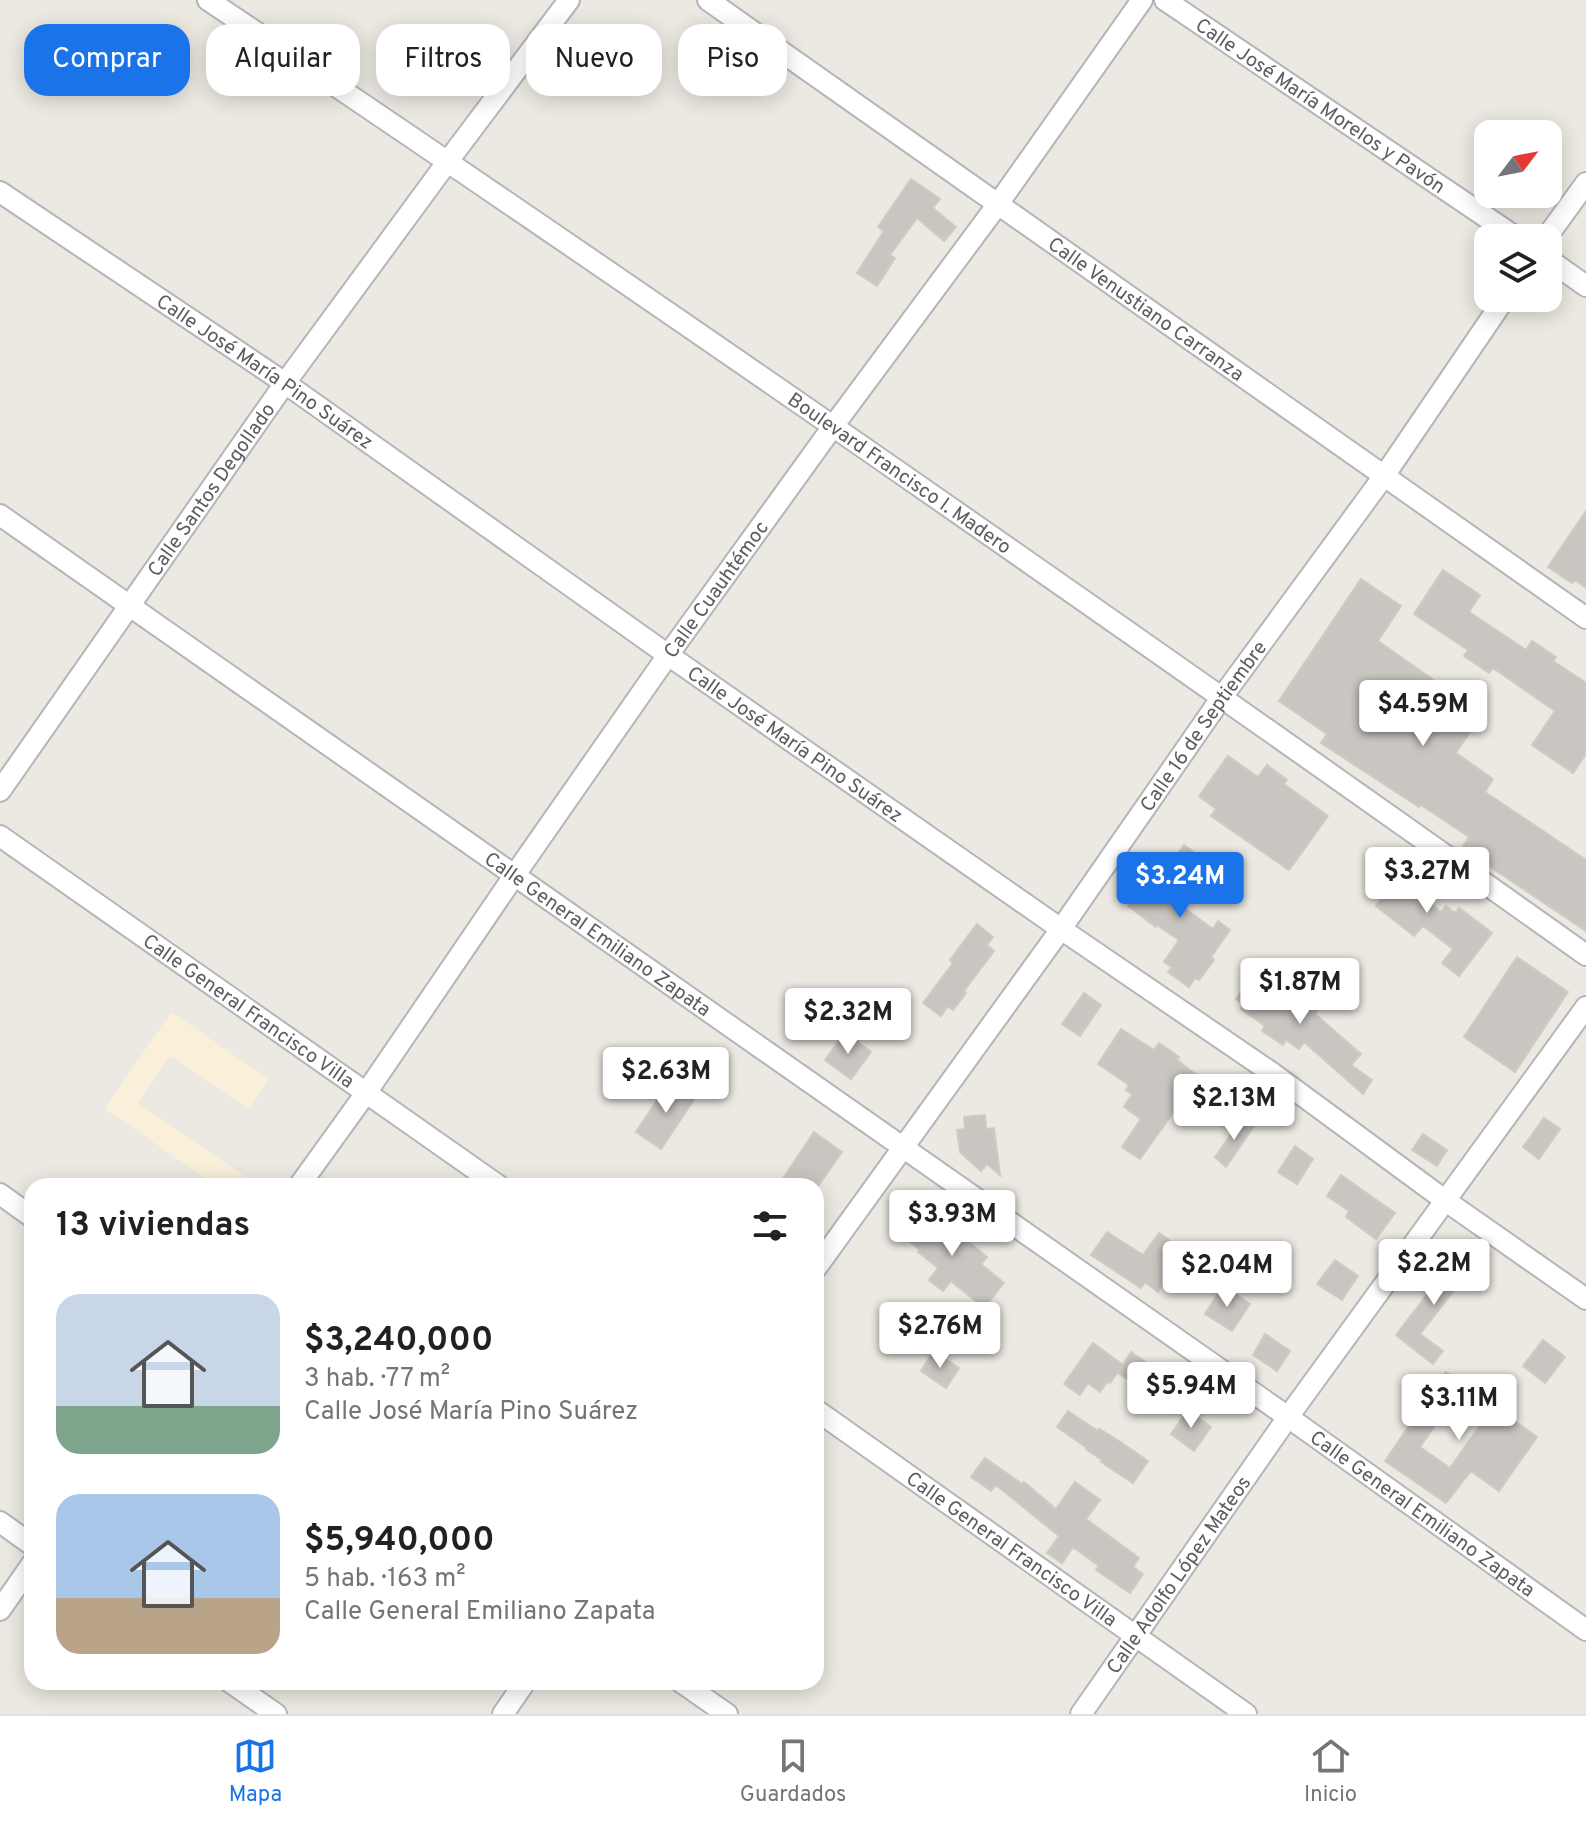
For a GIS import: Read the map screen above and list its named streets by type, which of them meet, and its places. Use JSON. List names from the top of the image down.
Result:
{
  "streets": {
    "street": [
      "Calle José María Morelos y Pavón",
      "Calle Venustiano Carranza",
      "Calle José María Pino Suárez",
      "Boulevard Francisco I. Madero",
      "Calle Santos Degollado",
      "Calle Cuauhtémoc",
      "Calle 16 de Septiembre",
      "Calle General Emiliano Zapata",
      "Calle General Francisco Villa",
      "Calle Adolfo López Mateos"
    ]
  },
  "crossings": [
    ["Calle Venustiano Carranza", "Calle Cuauhtémoc"],
    ["Calle Venustiano Carranza", "Calle 16 de Septiembre"],
    ["Calle José María Pino Suárez", "Calle Santos Degollado"],
    ["Calle José María Pino Suárez", "Calle Cuauhtémoc"],
    ["Calle José María Pino Suárez", "Calle 16 de Septiembre"],
    ["Calle José María Pino Suárez", "Calle Adolfo López Mateos"],
    ["Boulevard Francisco I. Madero", "Calle Santos Degollado"],
    ["Boulevard Francisco I. Madero", "Calle Cuauhtémoc"],
    ["Boulevard Francisco I. Madero", "Calle 16 de Septiembre"],
    ["Calle Santos Degollado", "Calle General Emiliano Zapata"],
    ["Calle Cuauhtémoc", "Calle General Emiliano Zapata"],
    ["Calle Cuauhtémoc", "Calle General Francisco Villa"],
    ["Calle 16 de Septiembre", "Calle General Emiliano Zapata"],
    ["Calle General Emiliano Zapata", "Calle Adolfo López Mateos"],
    ["Calle General Francisco Villa", "Calle Adolfo López Mateos"]
  ],
  "north": "top right",
  "page": {
    "chip": [
      "Comprar",
      "Alquilar",
      "Filtros",
      "Nuevo",
      "Piso"
    ],
    "price": [
      "$4.59M",
      "$3.27M",
      "$3.24M",
      "$1.87M",
      "$2.32M",
      "$2.63M",
      "$2.13M",
      "$3.93M",
      "$2.2M",
      "$2.04M",
      "$2.76M",
      "$5.94M",
      "$3.11M"
    ],
    "heading": "13 viviendas",
    "list": [
      {
        "name": "$3,240,000",
        "note": "3 hab. · 77 m² · Calle José María Pino Suárez"
      },
      {
        "name": "$5,940,000",
        "note": "5 hab. · 163 m² · Calle General Emiliano Zapata"
      }
    ],
    "tabs": ["Mapa", "Guardados", "Inicio"]
  }
}
